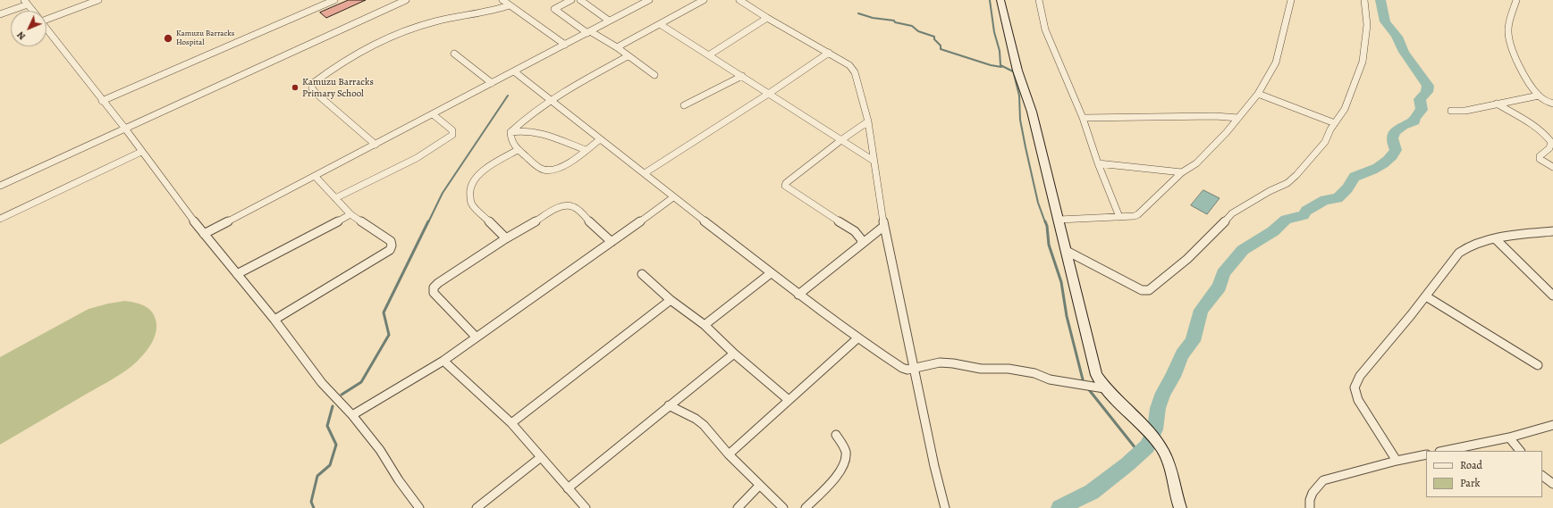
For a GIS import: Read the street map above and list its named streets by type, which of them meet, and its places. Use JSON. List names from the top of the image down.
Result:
{
  "places": ["Kamuzu Barracks Hospital", "Kamuzu Barracks Primary School"],
  "legend": ["Road", "Park"],
  "north": "bottom left"
}
